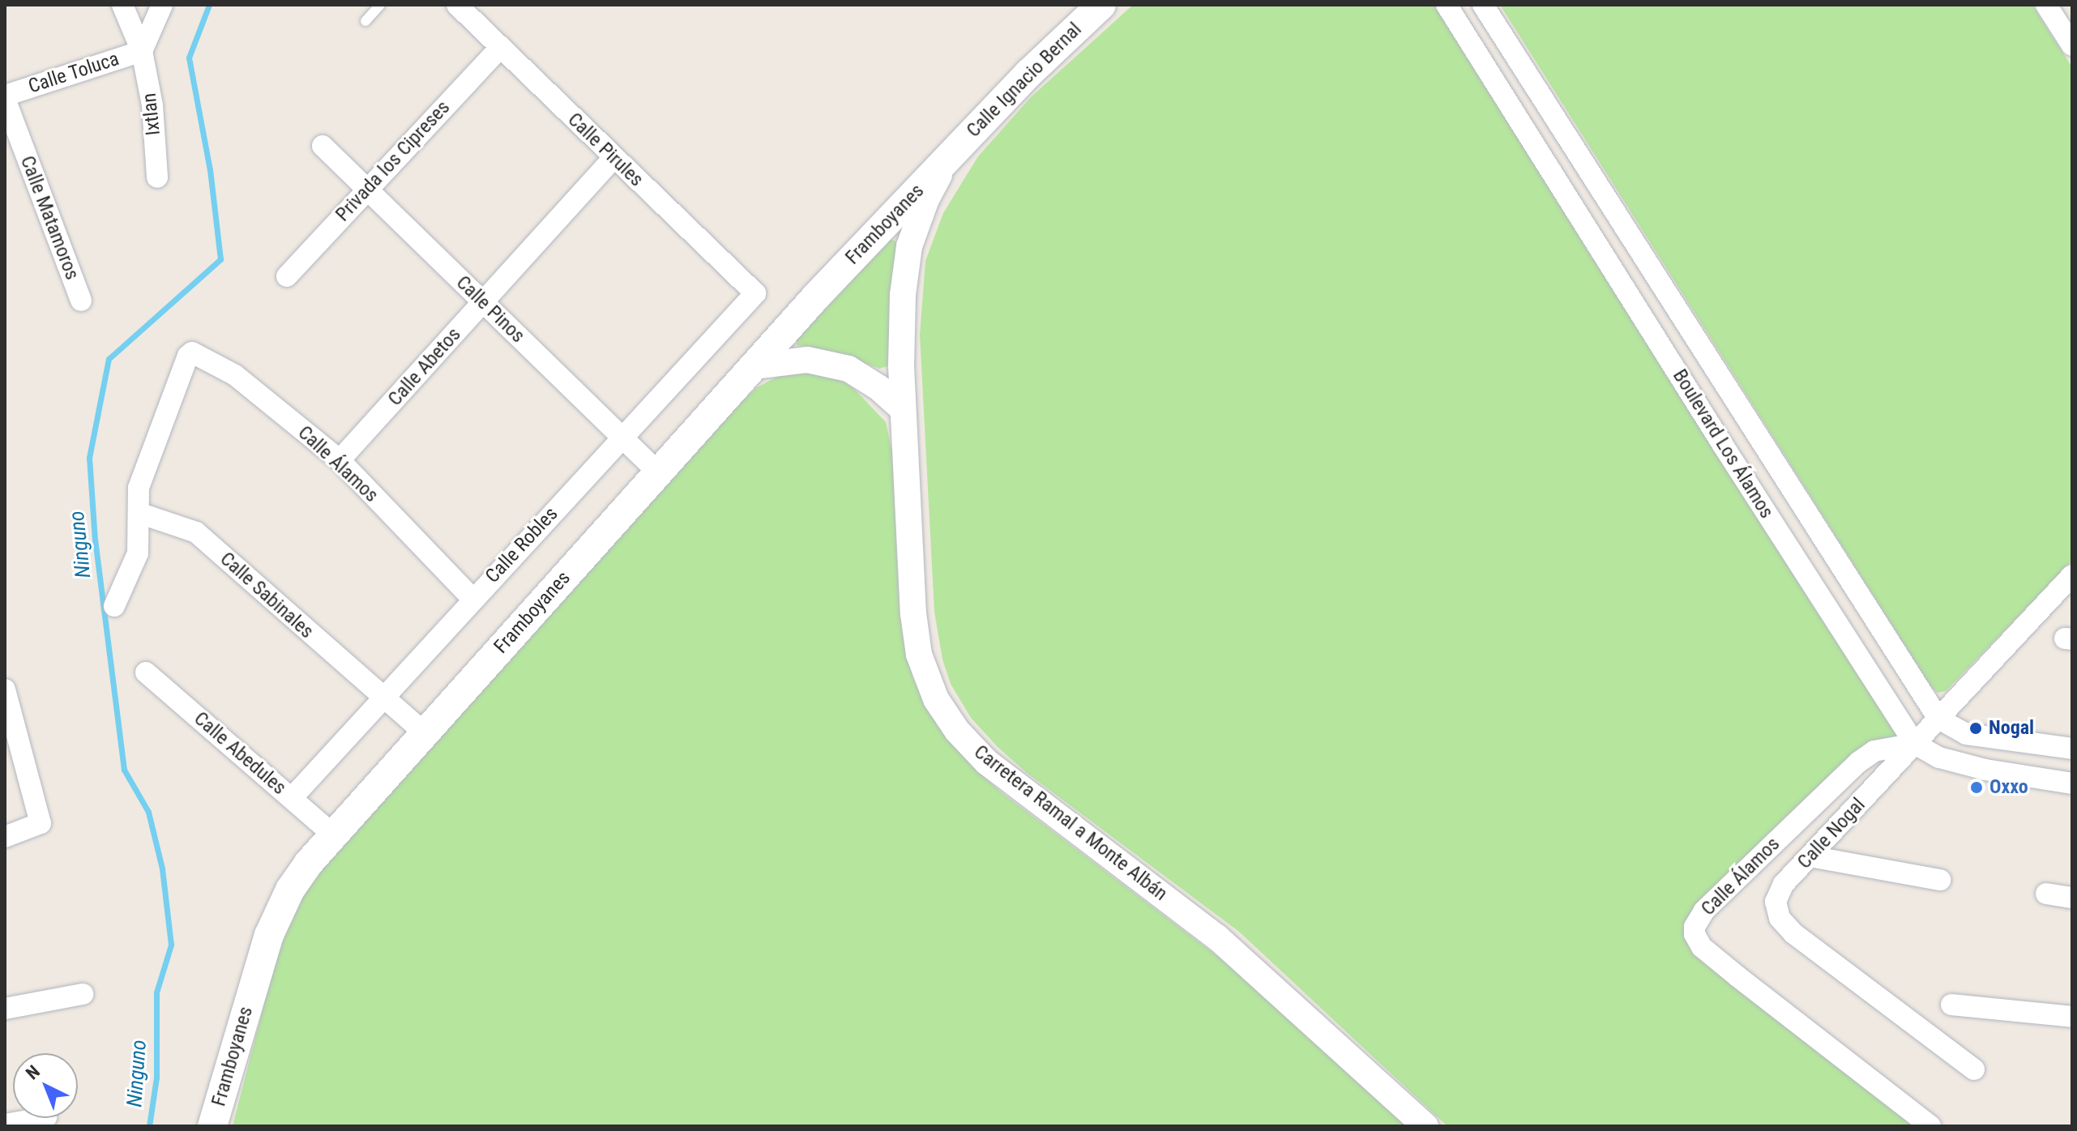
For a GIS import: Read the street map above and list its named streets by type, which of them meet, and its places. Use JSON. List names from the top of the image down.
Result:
{
  "streets": {
    "main road": ["Calle Ignacio Bernal", "Framboyanes"],
    "street": [
      "Calle Toluca",
      "Ixtlan",
      "Calle Pirules",
      "Privada los Cipreses",
      "Calle Matamoros",
      "Calle Pinos",
      "Calle Abetos",
      "Boulevard Los Álamos",
      "Calle Álamos",
      "Calle Robles",
      "Calle Sabinales",
      "Calle Abedules",
      "Carretera Ramal a Monte Albán",
      "Calle Nogal"
    ]
  },
  "crossings": [
    ["Calle Toluca", "Ixtlan"],
    ["Calle Toluca", "Calle Matamoros"],
    ["Calle Ignacio Bernal", "Framboyanes"],
    ["Calle Ignacio Bernal", "Carretera Ramal a Monte Albán"],
    ["Calle Pirules", "Privada los Cipreses"],
    ["Calle Pirules", "Calle Abetos"],
    ["Calle Pirules", "Calle Robles"],
    ["Privada los Cipreses", "Calle Pinos"],
    ["Framboyanes", "Calle Pinos"],
    ["Framboyanes", "Calle Sabinales"],
    ["Framboyanes", "Calle Abedules"],
    ["Framboyanes", "Carretera Ramal a Monte Albán"],
    ["Calle Pinos", "Calle Abetos"],
    ["Calle Pinos", "Calle Robles"],
    ["Calle Abetos", "Calle Álamos"],
    ["Boulevard Los Álamos", "Calle Álamos"],
    ["Boulevard Los Álamos", "Calle Nogal"],
    ["Calle Álamos", "Calle Robles"],
    ["Calle Álamos", "Calle Sabinales"],
    ["Calle Álamos", "Calle Nogal"],
    ["Calle Robles", "Calle Sabinales"],
    ["Calle Robles", "Calle Abedules"]
  ],
  "water": ["Ninguno"],
  "places": ["Nogal", "Oxxo"],
  "north": "top left"
}
